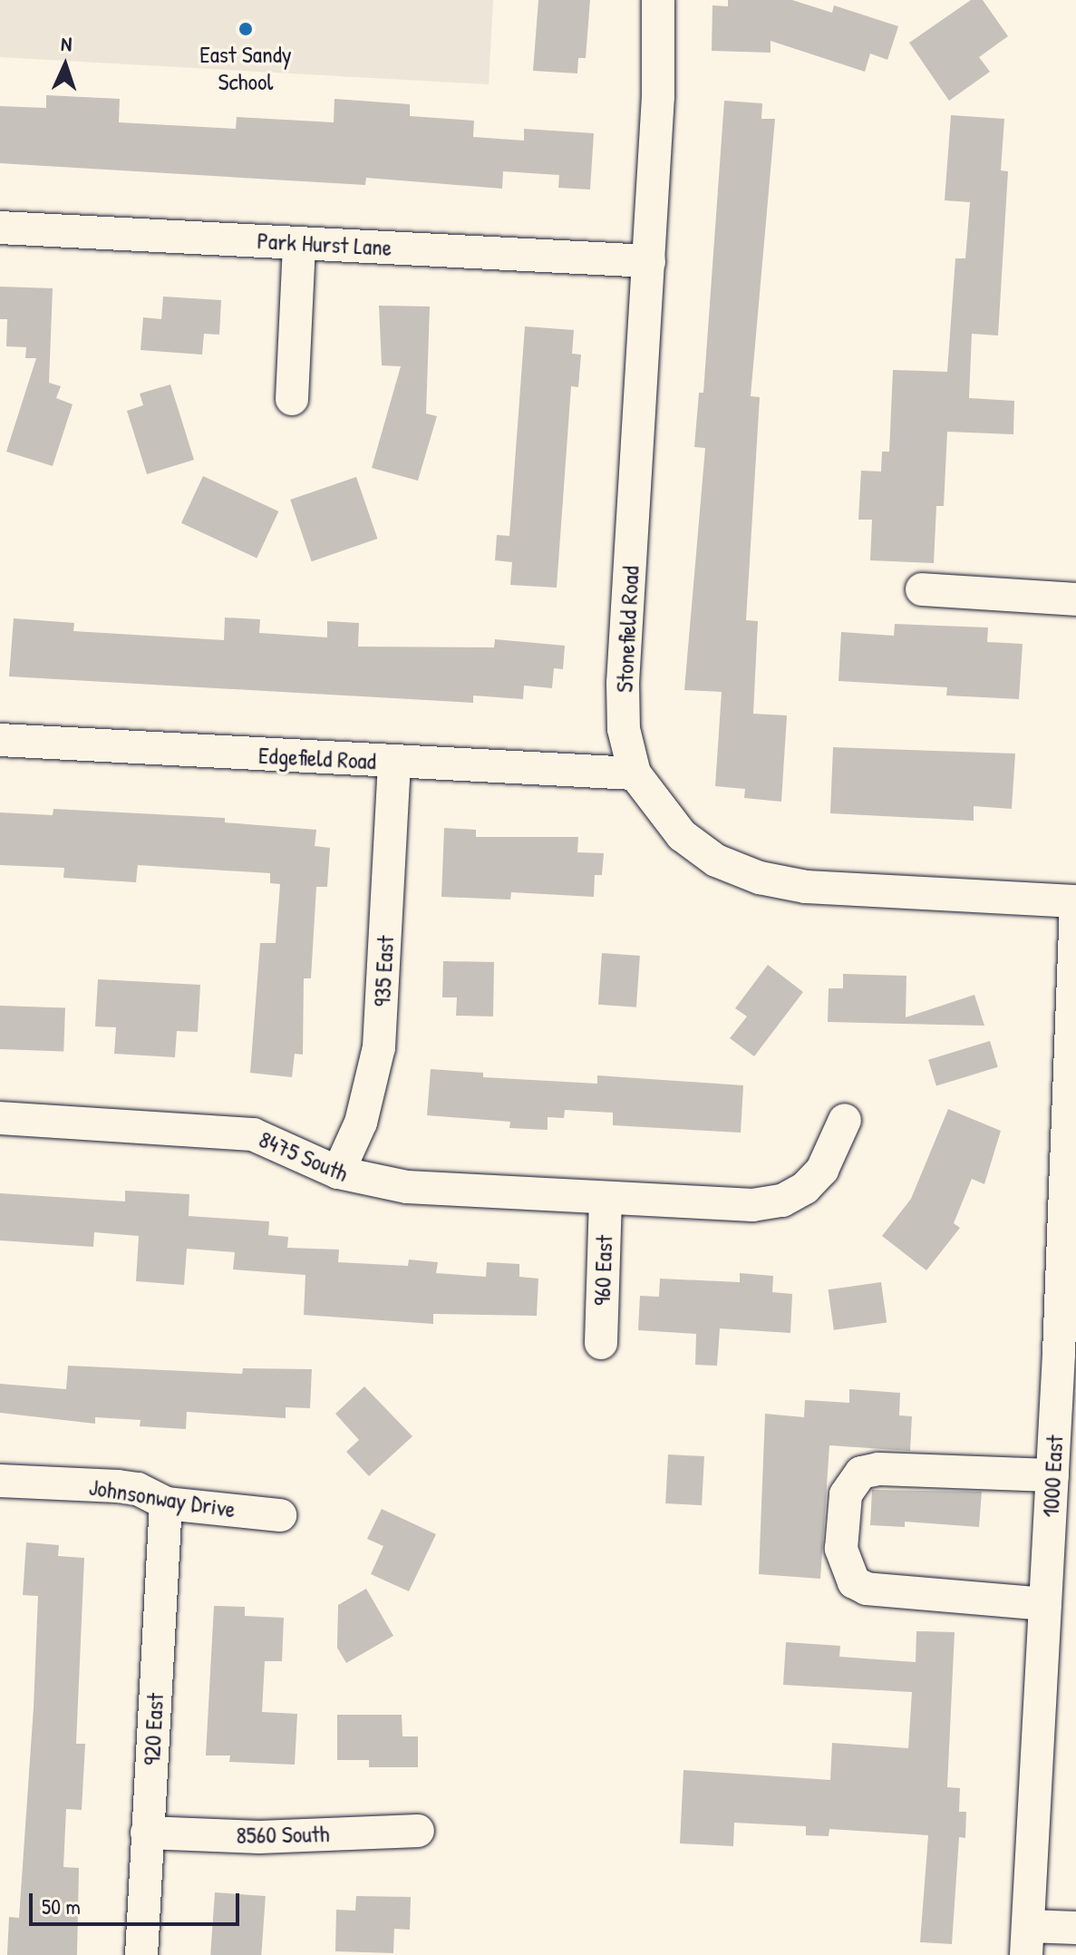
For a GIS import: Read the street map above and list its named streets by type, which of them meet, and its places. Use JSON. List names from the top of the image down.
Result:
{
  "streets": {
    "street": [
      "Park Hurst Lane",
      "Stonefield Road",
      "Edgefield Road",
      "935 East",
      "8475 South",
      "960 East",
      "1000 East",
      "Johnsonway Drive",
      "920 East",
      "8560 South"
    ]
  },
  "crossings": [
    ["Park Hurst Lane", "Stonefield Road"],
    ["Stonefield Road", "Edgefield Road"],
    ["Edgefield Road", "935 East"],
    ["935 East", "8475 South"],
    ["8475 South", "960 East"],
    ["Johnsonway Drive", "920 East"],
    ["920 East", "8560 South"]
  ],
  "places": ["East Sandy School"],
  "scale_bar": "50 m",
  "north": "top"
}
